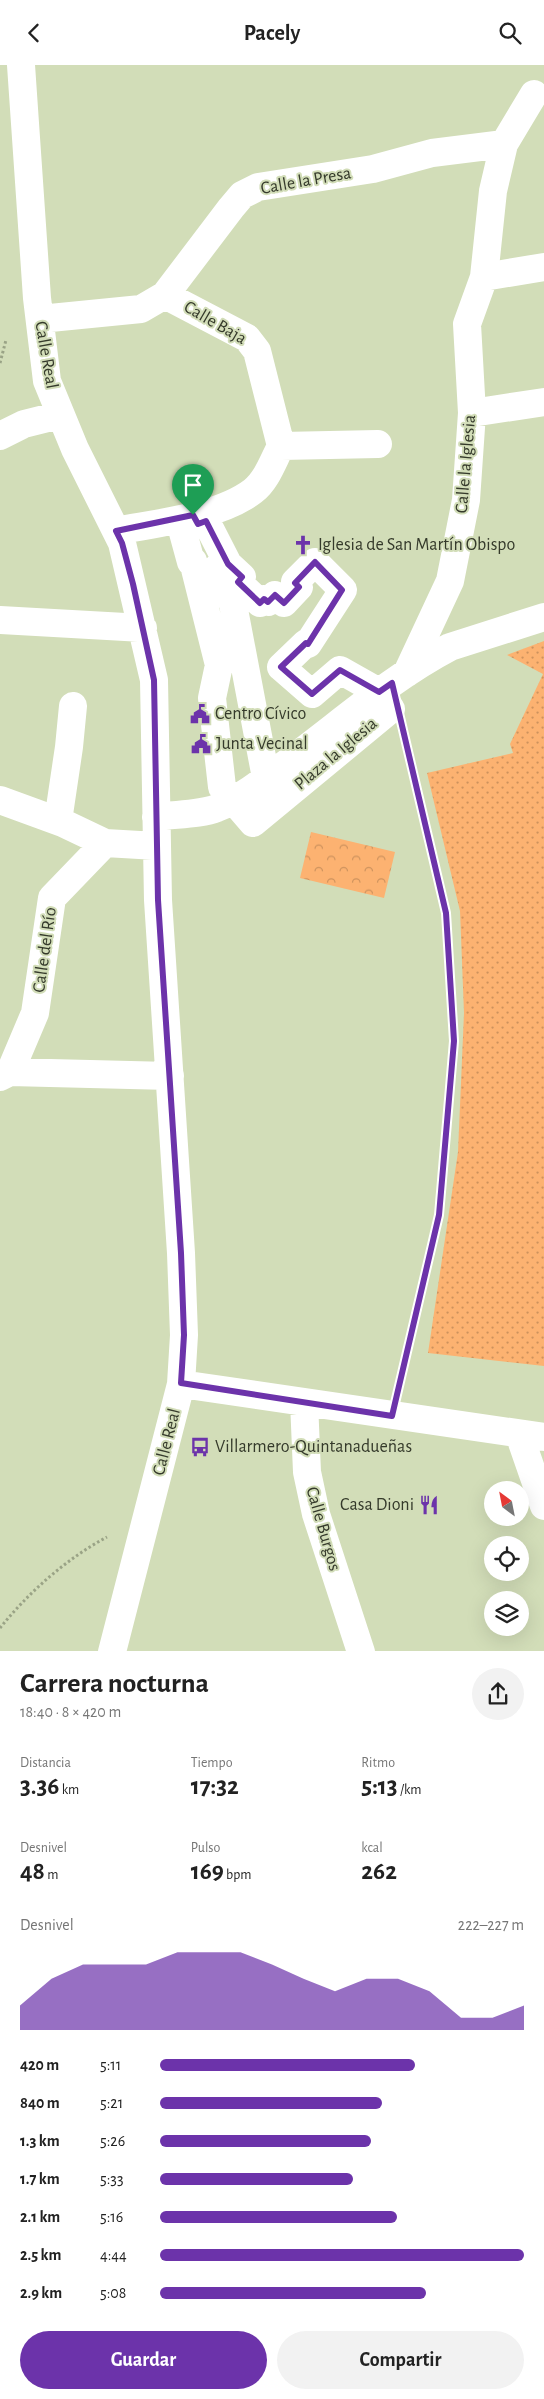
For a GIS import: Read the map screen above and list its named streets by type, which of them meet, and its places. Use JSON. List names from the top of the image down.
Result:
{
  "streets": {
    "street": [
      "Calle la Presa",
      "Calle Baja",
      "Calle Real",
      "Calle la Iglesia",
      "Plaza la Iglesia",
      "Calle del Río",
      "Calle Burgos"
    ]
  },
  "crossings": [
    ["Calle la Presa", "Calle Baja"],
    ["Calle la Presa", "Calle Real"],
    ["Calle la Presa", "Calle la Iglesia"],
    ["Calle Baja", "Plaza la Iglesia"],
    ["Calle Real", "Plaza la Iglesia"],
    ["Calle Real", "Calle del Río"],
    ["Calle la Iglesia", "Plaza la Iglesia"]
  ],
  "places": {
    "church": ["Iglesia de San Martín Obispo"],
    "public building": ["Centro Cívico", "Junta Vecinal"],
    "bus stop": ["Villarmero-Quintanadueñas"],
    "restaurant": ["Casa Dioni"]
  },
  "north": "top left",
  "page": {
    "header": "Pacely",
    "heading": ["Carrera nocturna", "18:40 · 8 × 420 m"],
    "stats": [
      ["Distancia", "3.36 km"],
      ["Tiempo", "17:32"],
      ["Ritmo", "5:13 /km"],
      ["Desnivel", "48 m"],
      ["Pulso", "169 bpm"],
      ["kcal", "262"]
    ],
    "chart": ["Desnivel", "222–227 m"],
    "list": [
      {
        "name": "420 m",
        "note": "5:11"
      },
      {
        "name": "840 m",
        "note": "5:21"
      },
      {
        "name": "1.3 km",
        "note": "5:26"
      },
      {
        "name": "1.7 km",
        "note": "5:33"
      },
      {
        "name": "2.1 km",
        "note": "5:16"
      },
      {
        "name": "2.5 km",
        "note": "4:44"
      },
      {
        "name": "2.9 km",
        "note": "5:08"
      }
    ],
    "buttons": ["Guardar", "Compartir"]
  }
}
